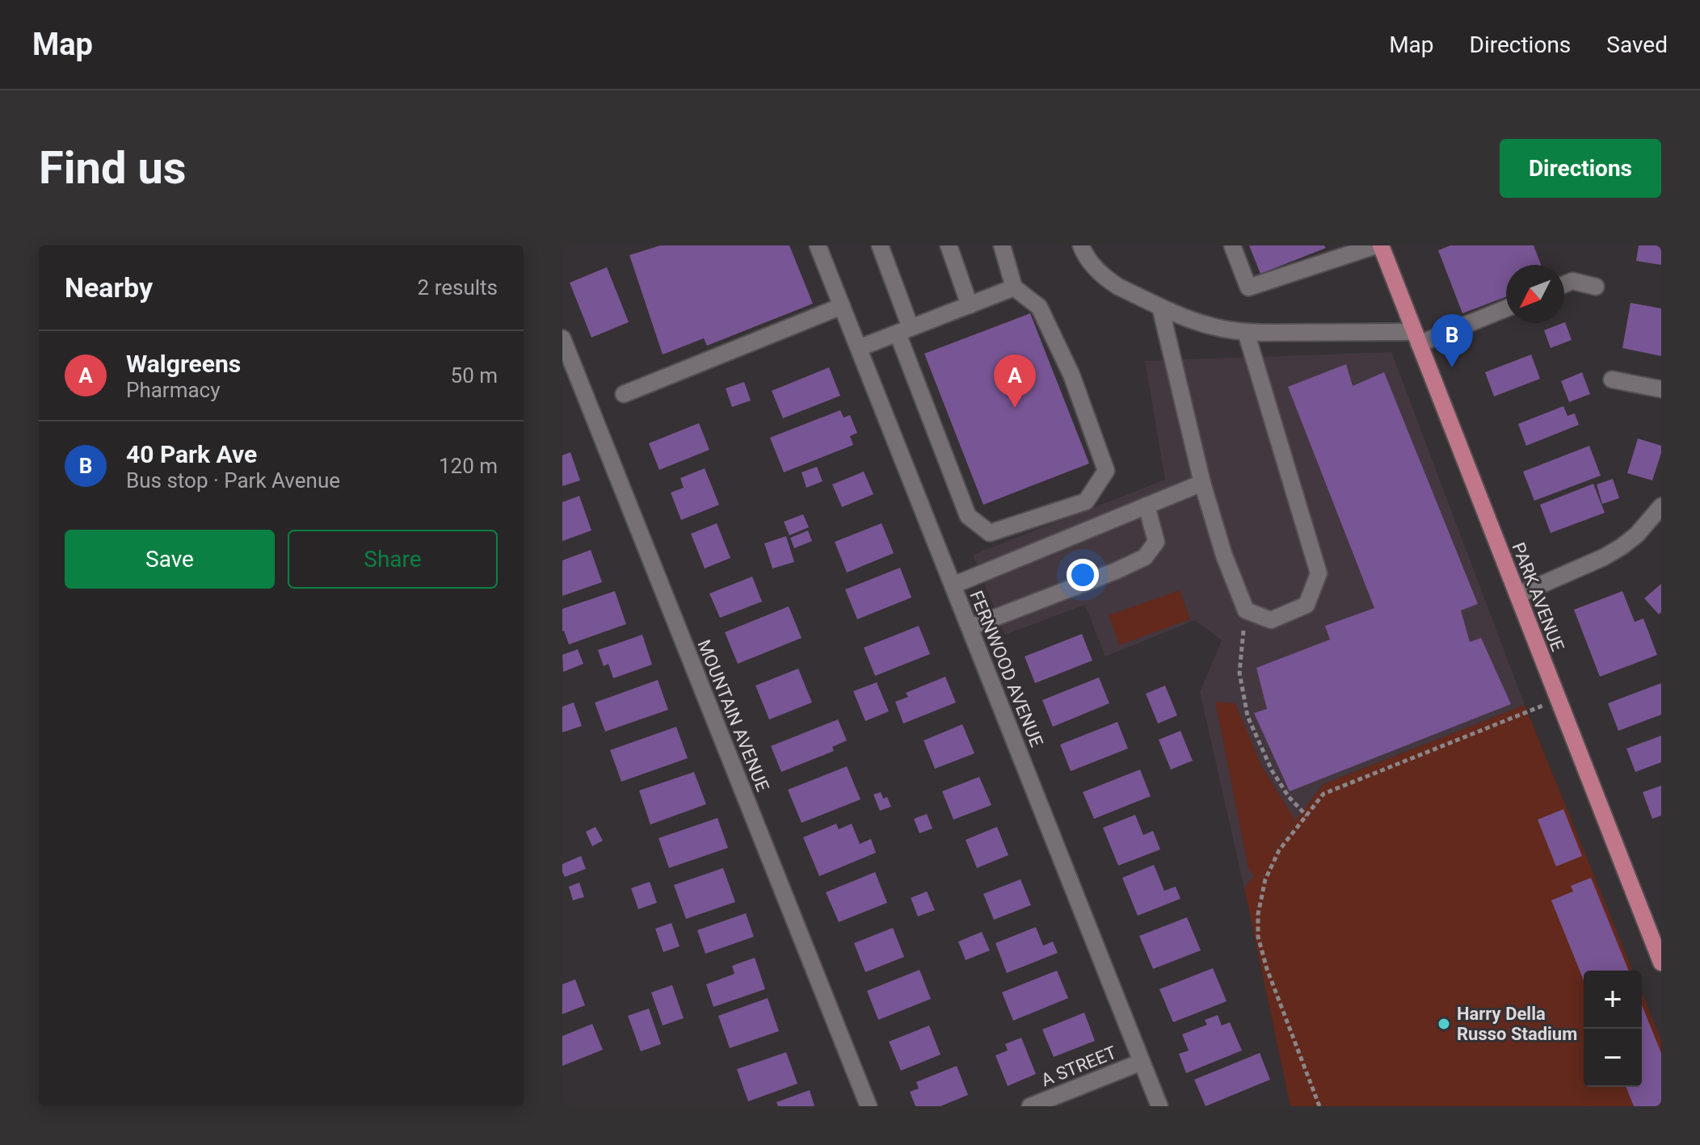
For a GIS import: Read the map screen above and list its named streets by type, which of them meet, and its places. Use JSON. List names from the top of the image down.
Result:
{
  "streets": {
    "main road": ["PARK AVENUE"],
    "street": ["FERNWOOD AVENUE", "MOUNTAIN AVENUE", "A STREET"]
  },
  "crossings": [
    ["FERNWOOD AVENUE", "A STREET"]
  ],
  "places": ["Harry Della Russo Stadium"],
  "north": "bottom left",
  "page": {
    "header": "Map",
    "nav": ["Map", "Directions", "Saved"],
    "buttons": [
      "Directions",
      ["Save", "Share"]
    ],
    "title": "Find us",
    "heading": ["Nearby", "2 results"],
    "pins": ["B", "A"],
    "list": [
      {
        "mark": "A",
        "name": "Walgreens",
        "note": "Pharmacy",
        "value": "50 m"
      },
      {
        "mark": "B",
        "name": "40 Park Ave",
        "note": "Bus stop · Park Avenue",
        "value": "120 m"
      }
    ],
    "map_buttons": ["+", "−"]
  }
}
